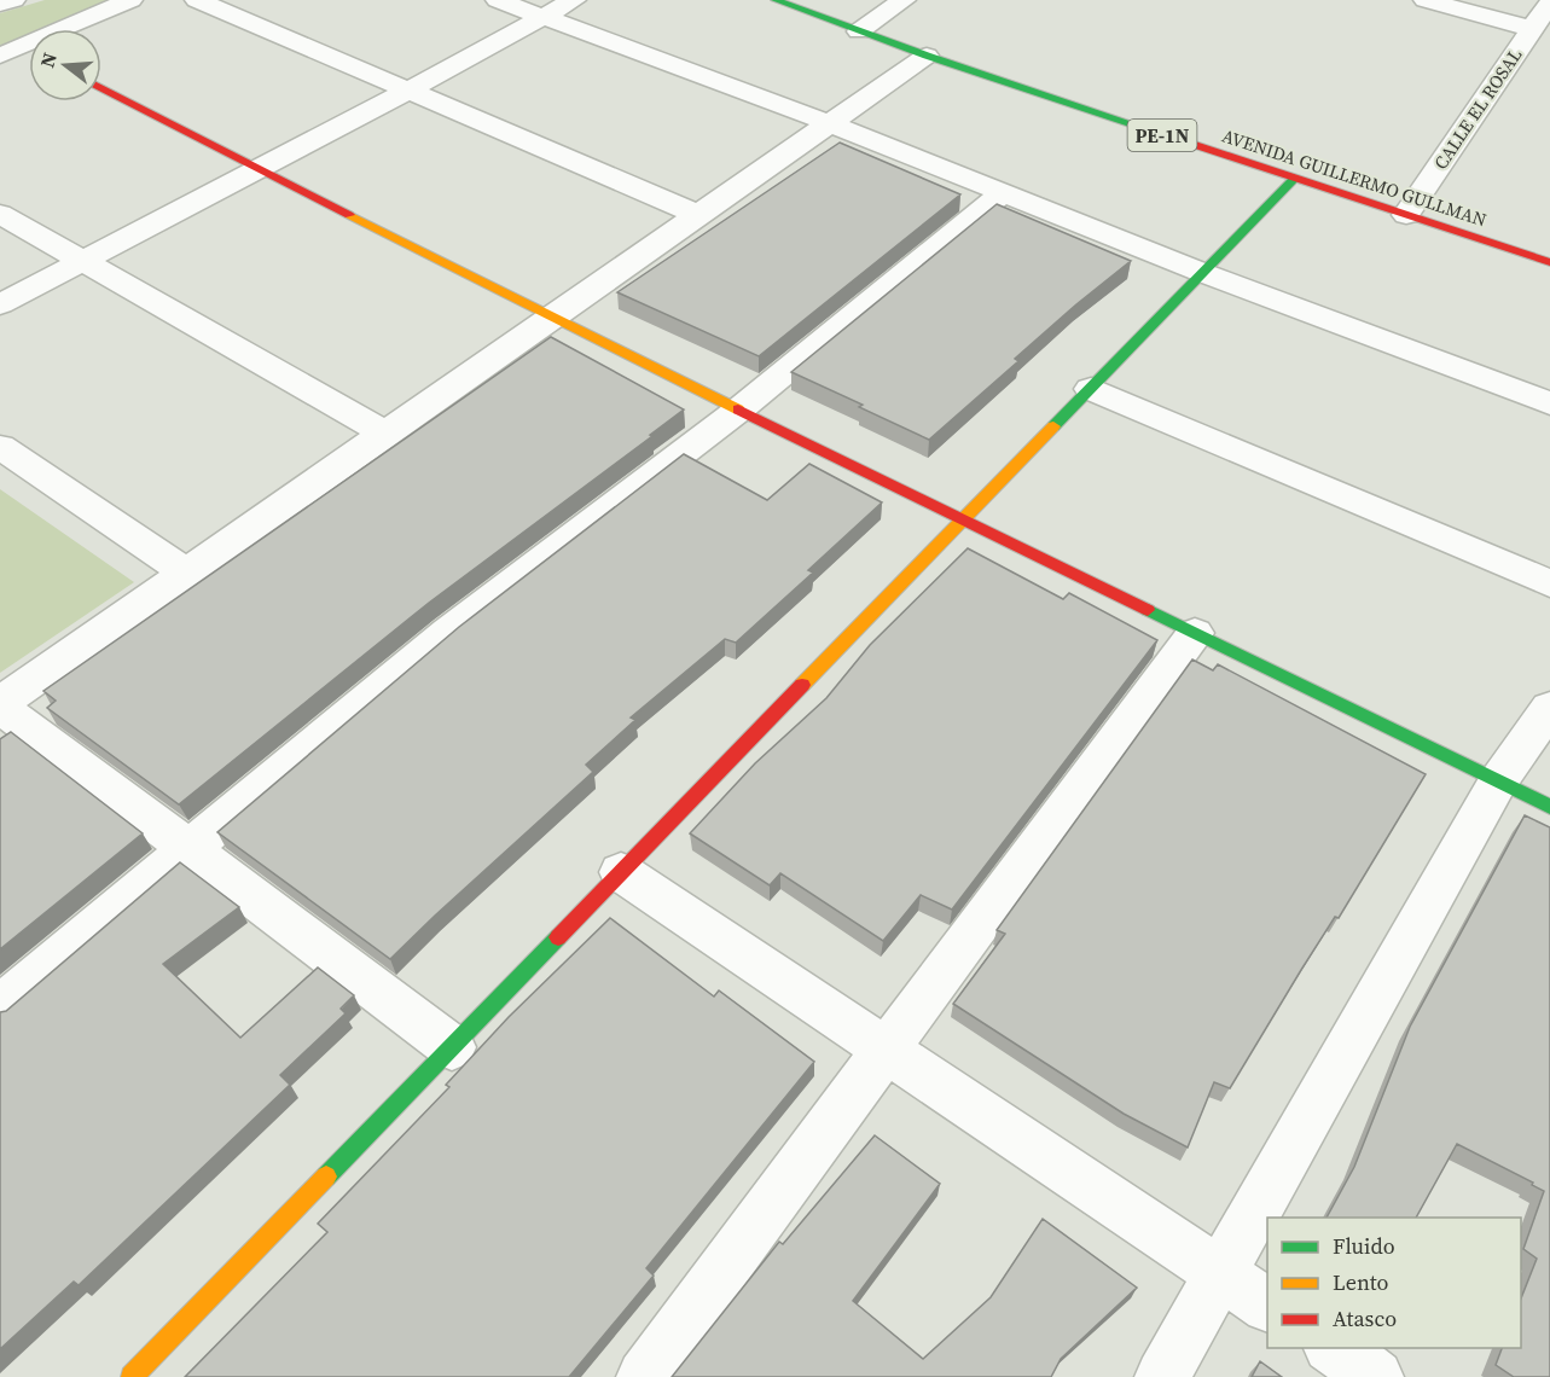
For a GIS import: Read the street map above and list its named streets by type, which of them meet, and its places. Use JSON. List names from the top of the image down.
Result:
{
  "streets": {
    "street": ["CALLE EL ROSAL", "PE-1N", "AVENIDA GUILLERMO GULLMAN"]
  },
  "crossings": [
    ["CALLE EL ROSAL", "AVENIDA GUILLERMO GULLMAN"]
  ],
  "legend": ["Fluido", "Lento", "Atasco"],
  "north": "left"
}
